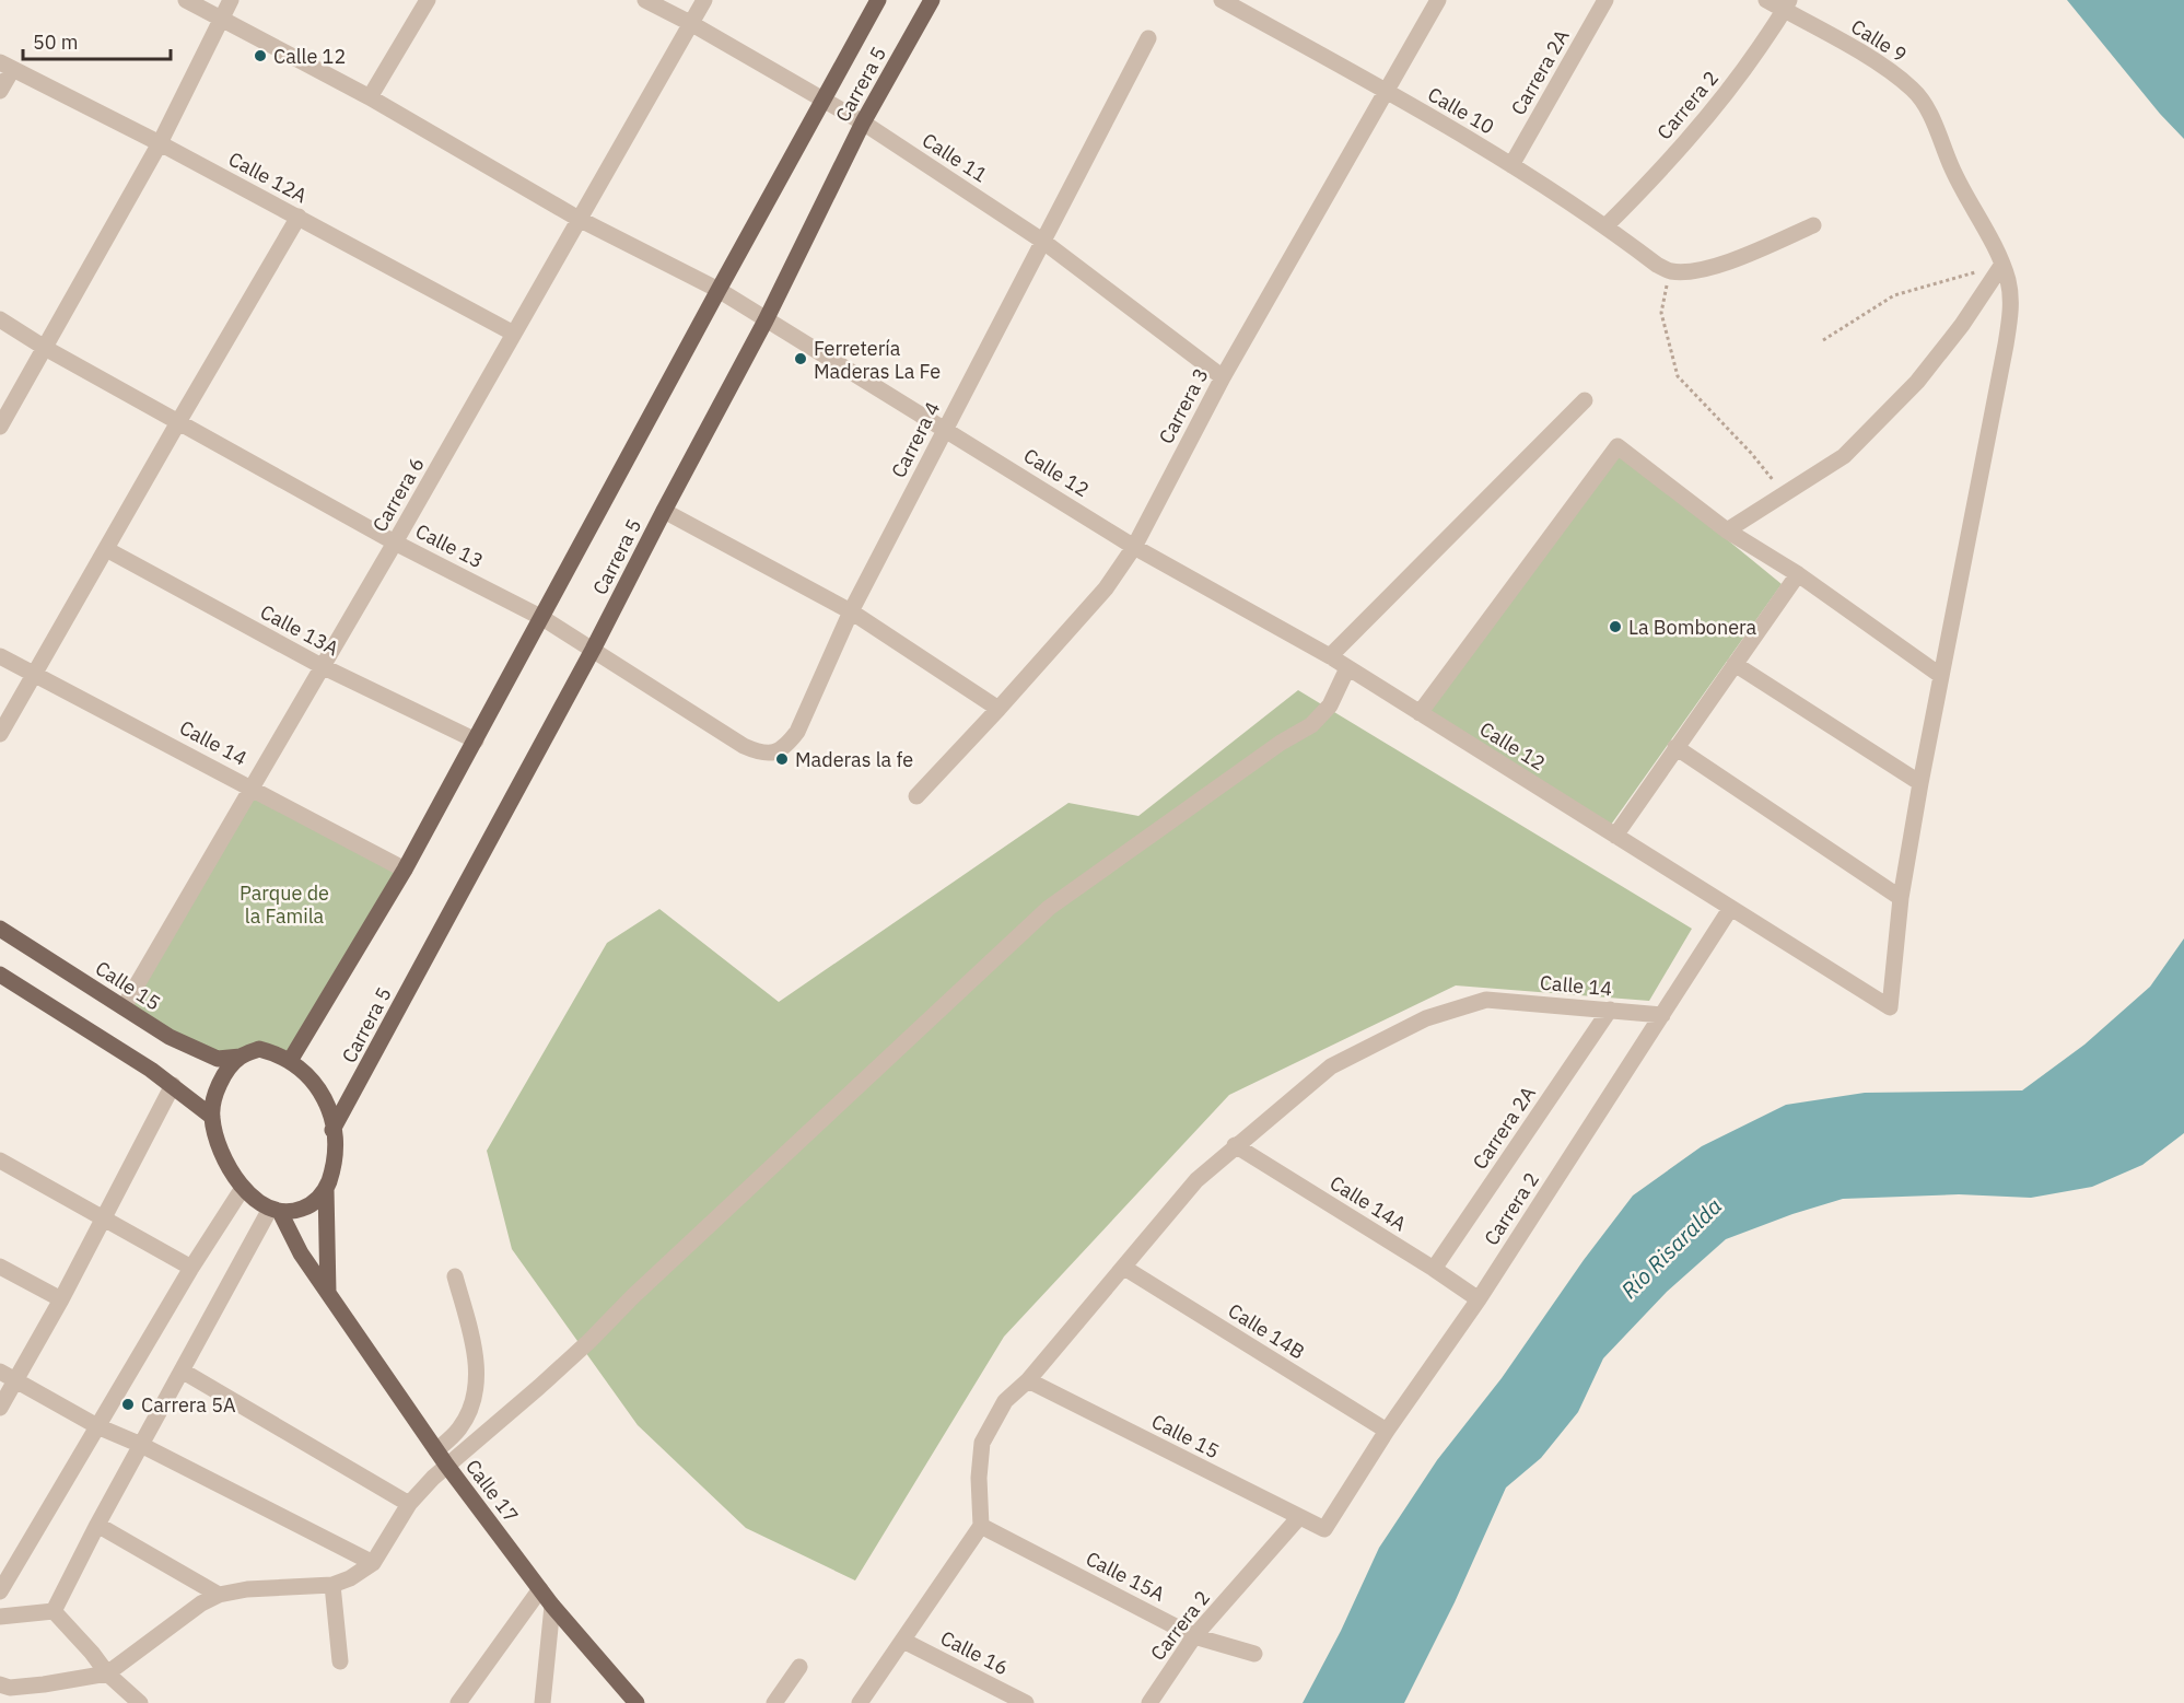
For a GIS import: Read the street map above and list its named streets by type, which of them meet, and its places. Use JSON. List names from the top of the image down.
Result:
{
  "streets": {
    "main road": ["Carrera 5", "Calle 15", "Calle 17"],
    "street": [
      "Calle 9",
      "Carrera 2A",
      "Carrera 2",
      "Calle 10",
      "Calle 11",
      "Calle 12A",
      "Carrera 3",
      "Carrera 4",
      "Calle 12",
      "Carrera 6",
      "Calle 13",
      "Calle 13A",
      "Calle 14",
      "Calle 14A",
      "Calle 14B",
      "Calle 15A",
      "Calle 16"
    ]
  },
  "crossings": [
    ["Calle 9", "Carrera 2"],
    ["Calle 9", "Calle 12"],
    ["Carrera 2A", "Calle 10"],
    ["Carrera 2A", "Calle 14"],
    ["Carrera 2A", "Calle 14A"],
    ["Carrera 5", "Calle 11"],
    ["Carrera 5", "Calle 12"],
    ["Carrera 5", "Calle 13"],
    ["Carrera 5", "Calle 13A"],
    ["Carrera 5", "Calle 14"],
    ["Carrera 5", "Calle 15"],
    ["Carrera 5", "Calle 17"],
    ["Carrera 2", "Calle 10"],
    ["Carrera 2", "Calle 12"],
    ["Carrera 2", "Calle 14"],
    ["Carrera 2", "Calle 15"],
    ["Carrera 2", "Calle 14A"],
    ["Carrera 2", "Calle 14B"],
    ["Carrera 2", "Calle 15A"],
    ["Calle 10", "Carrera 3"],
    ["Calle 11", "Carrera 3"],
    ["Calle 11", "Carrera 4"],
    ["Calle 11", "Carrera 6"],
    ["Calle 12A", "Carrera 6"],
    ["Carrera 3", "Calle 12"],
    ["Carrera 4", "Calle 12"],
    ["Carrera 4", "Calle 13"],
    ["Calle 12", "Carrera 6"],
    ["Carrera 6", "Calle 13"],
    ["Carrera 6", "Calle 13A"],
    ["Carrera 6", "Calle 14"],
    ["Carrera 6", "Calle 15"],
    ["Calle 14", "Calle 14A"],
    ["Calle 15", "Calle 17"]
  ],
  "water": ["Río Risaralda"],
  "parks": ["Parque de la Famila"],
  "places": [
    "Calle 12",
    "Ferretería Maderas La Fe",
    "La Bombonera",
    "Maderas la fe",
    "Carrera 5A"
  ],
  "scale_bar": "50 m"
}
